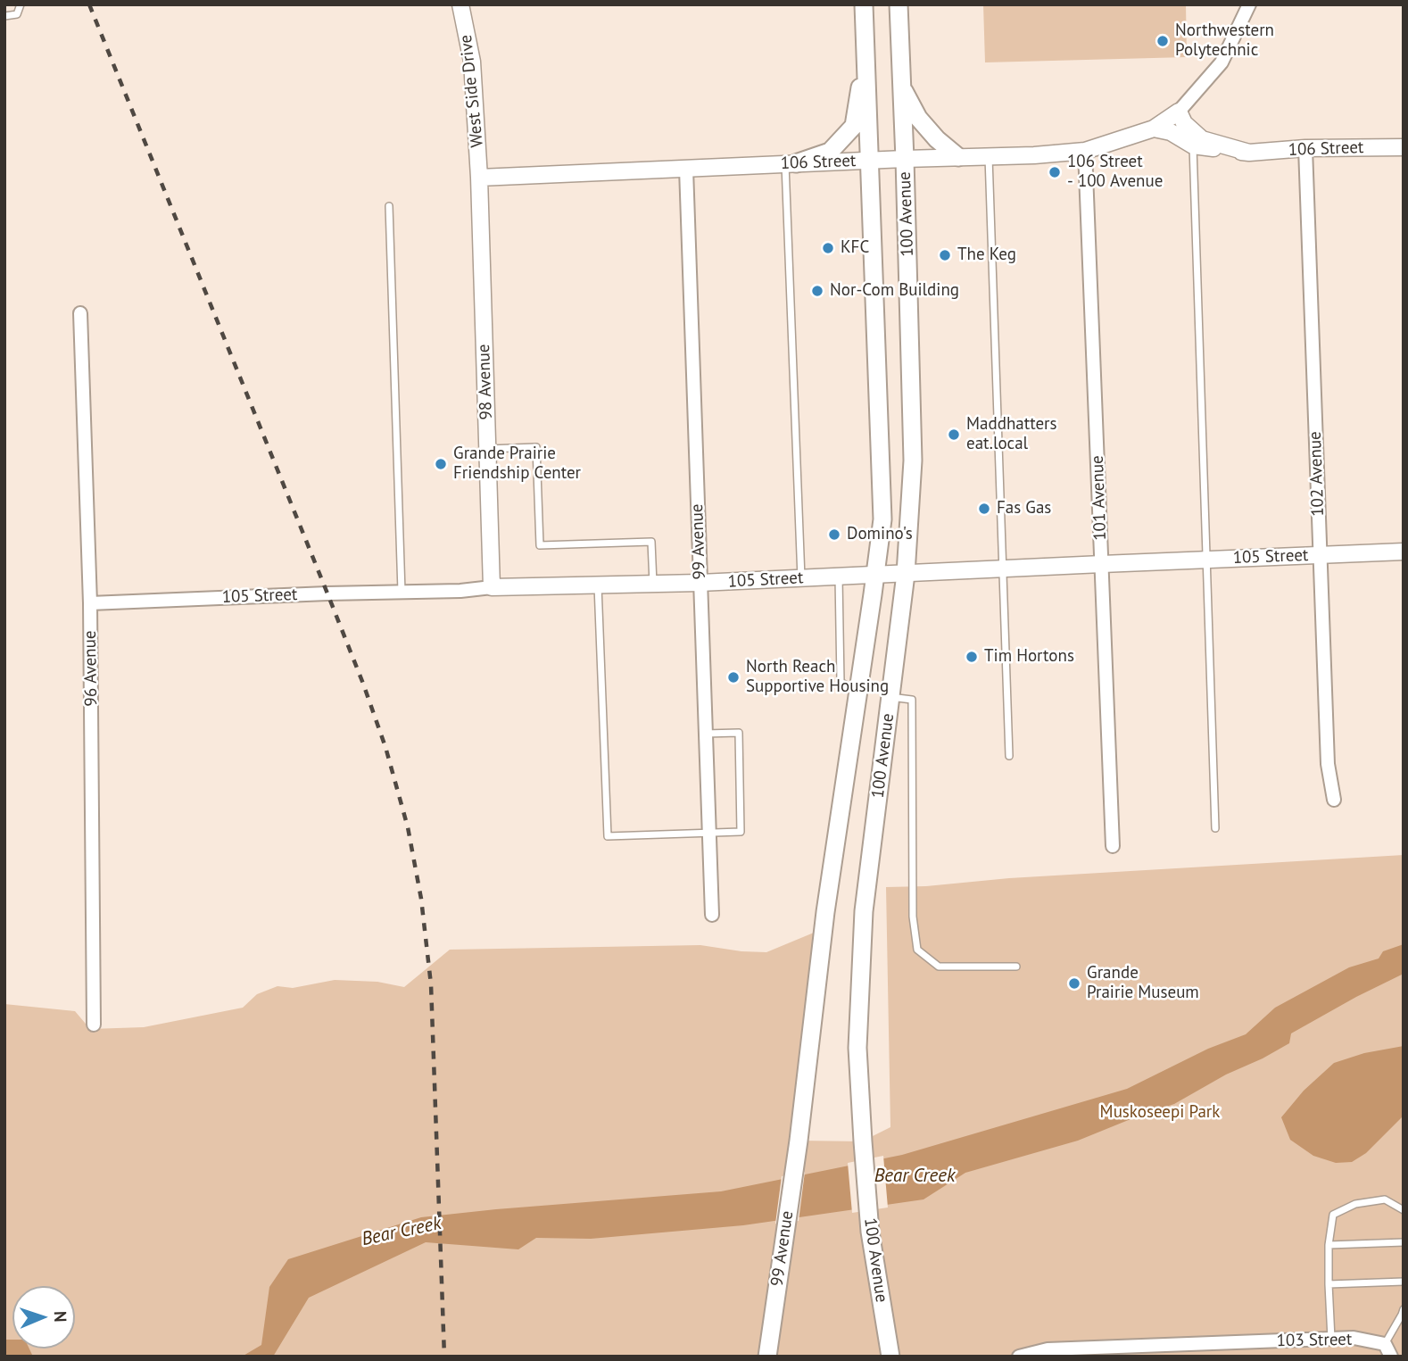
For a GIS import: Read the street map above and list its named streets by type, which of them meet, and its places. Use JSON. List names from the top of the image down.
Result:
{
  "streets": {
    "main road": ["100 Avenue", "99 Avenue"],
    "street": [
      "West Side Drive",
      "106 Street",
      "98 Avenue",
      "102 Avenue",
      "101 Avenue",
      "105 Street",
      "96 Avenue",
      "103 Street"
    ]
  },
  "crossings": [
    ["West Side Drive", "106 Street"],
    ["West Side Drive", "98 Avenue"],
    ["106 Street", "100 Avenue"],
    ["106 Street", "98 Avenue"],
    ["106 Street", "102 Avenue"],
    ["106 Street", "101 Avenue"],
    ["106 Street", "99 Avenue"],
    ["100 Avenue", "99 Avenue"],
    ["100 Avenue", "105 Street"],
    ["98 Avenue", "105 Street"],
    ["102 Avenue", "105 Street"],
    ["101 Avenue", "105 Street"],
    ["99 Avenue", "105 Street"],
    ["105 Street", "96 Avenue"]
  ],
  "water": ["Bear Creek"],
  "parks": ["Muskoseepi Park"],
  "places": [
    "Northwestern Polytechnic",
    "106 Street - 100 Avenue",
    "KFC",
    "The Keg",
    "Nor-Com Building",
    "Maddhatters eat.local",
    "Grande Prairie Friendship Center",
    "Fas Gas",
    "Domino's",
    "Tim Hortons",
    "North Reach Supportive Housing",
    "Grande Prairie Museum"
  ],
  "north": "right"
}
